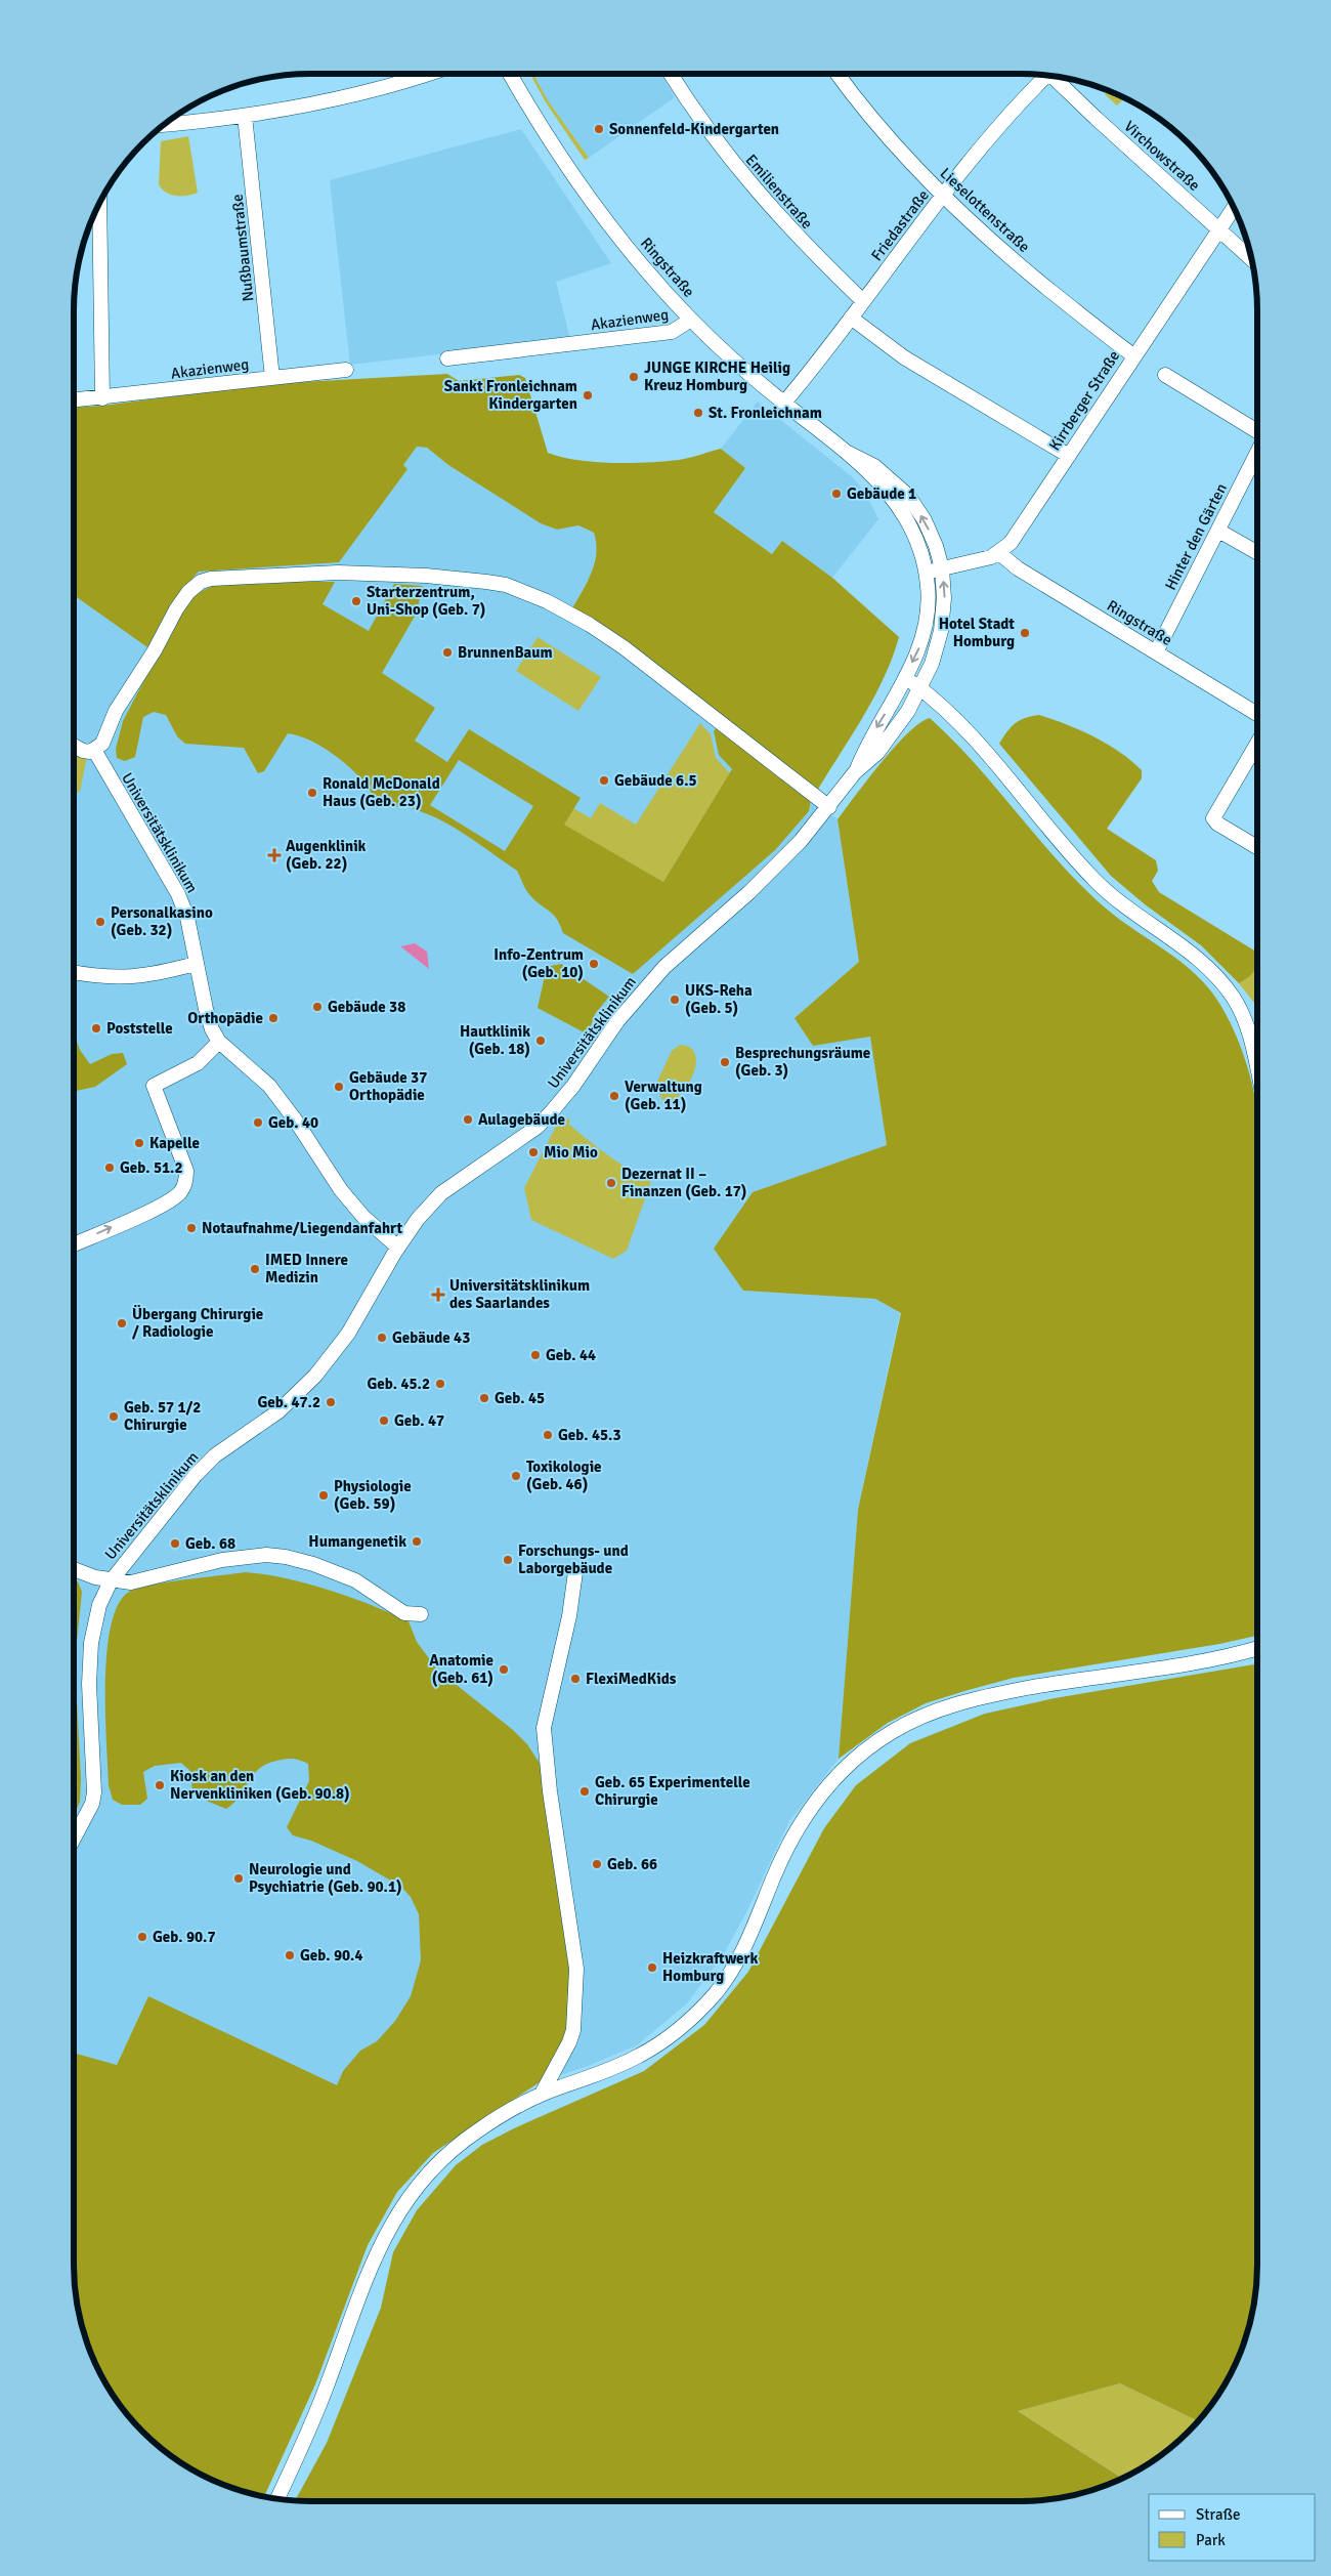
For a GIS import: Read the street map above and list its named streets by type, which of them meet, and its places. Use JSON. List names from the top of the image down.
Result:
{
  "streets": {
    "street": [
      "Virchowstraße",
      "Emilienstraße",
      "Lieselottenstraße",
      "Friedastraße",
      "Nußbaumstraße",
      "Ringstraße",
      "Akazienweg",
      "Kirrberger Straße",
      "Hinter den Gärten",
      "Universitätsklinikum"
    ]
  },
  "crossings": [
    ["Virchowstraße", "Kirrberger Straße"],
    ["Emilienstraße", "Friedastraße"],
    ["Lieselottenstraße", "Friedastraße"],
    ["Lieselottenstraße", "Kirrberger Straße"],
    ["Friedastraße", "Ringstraße"],
    ["Nußbaumstraße", "Akazienweg"],
    ["Ringstraße", "Akazienweg"],
    ["Ringstraße", "Kirrberger Straße"],
    ["Ringstraße", "Hinter den Gärten"],
    ["Ringstraße", "Universitätsklinikum"]
  ],
  "places": {
    "other": [
      "Sonnenfeld-Kindergarten",
      "JUNGE KIRCHE Heilig Kreuz Homburg",
      "Sankt Fronleichnam Kindergarten",
      "St. Fronleichnam",
      "Gebäude 1",
      "Starterzentrum, Uni-Shop (Geb. 7)",
      "Hotel Stadt Homburg",
      "BrunnenBaum",
      "Gebäude 6.5",
      "Ronald McDonald Haus (Geb. 23)",
      "Personalkasino (Geb. 32)",
      "Info-Zentrum (Geb. 10)",
      "UKS-Reha (Geb. 5)",
      "Gebäude 38",
      "Orthopädie",
      "Poststelle",
      "Hautklinik (Geb. 18)",
      "Besprechungsräume (Geb. 3)",
      "Gebäude 37 Orthopädie",
      "Verwaltung (Geb. 11)",
      "Aulagebäude",
      "Geb. 40",
      "Kapelle",
      "Mio Mio",
      "Geb. 51.2",
      "Dezernat II – Finanzen (Geb. 17)",
      "Notaufnahme/Liegendanfahrt",
      "IMED Innere Medizin",
      "Übergang Chirurgie / Radiologie",
      "Gebäude 43",
      "Geb. 44",
      "Geb. 45.2",
      "Geb. 45",
      "Geb. 47.2",
      "Geb. 57 1/2 Chirurgie",
      "Geb. 47",
      "Geb. 45.3",
      "Toxikologie (Geb. 46)",
      "Physiologie (Geb. 59)",
      "Humangenetik",
      "Geb. 68",
      "Forschungs- und Laborgebäude",
      "Anatomie (Geb. 61)",
      "FlexiMedKids",
      "Kiosk an den Nervenkliniken (Geb. 90.8)",
      "Geb. 65 Experimentelle Chirurgie",
      "Geb. 66",
      "Neurologie und Psychiatrie (Geb. 90.1)",
      "Geb. 90.7",
      "Geb. 90.4",
      "Heizkraftwerk Homburg"
    ],
    "health": ["Augenklinik (Geb. 22)", "Universitätsklinikum des Saarlandes"]
  },
  "legend": ["Straße", "Park"]
}
